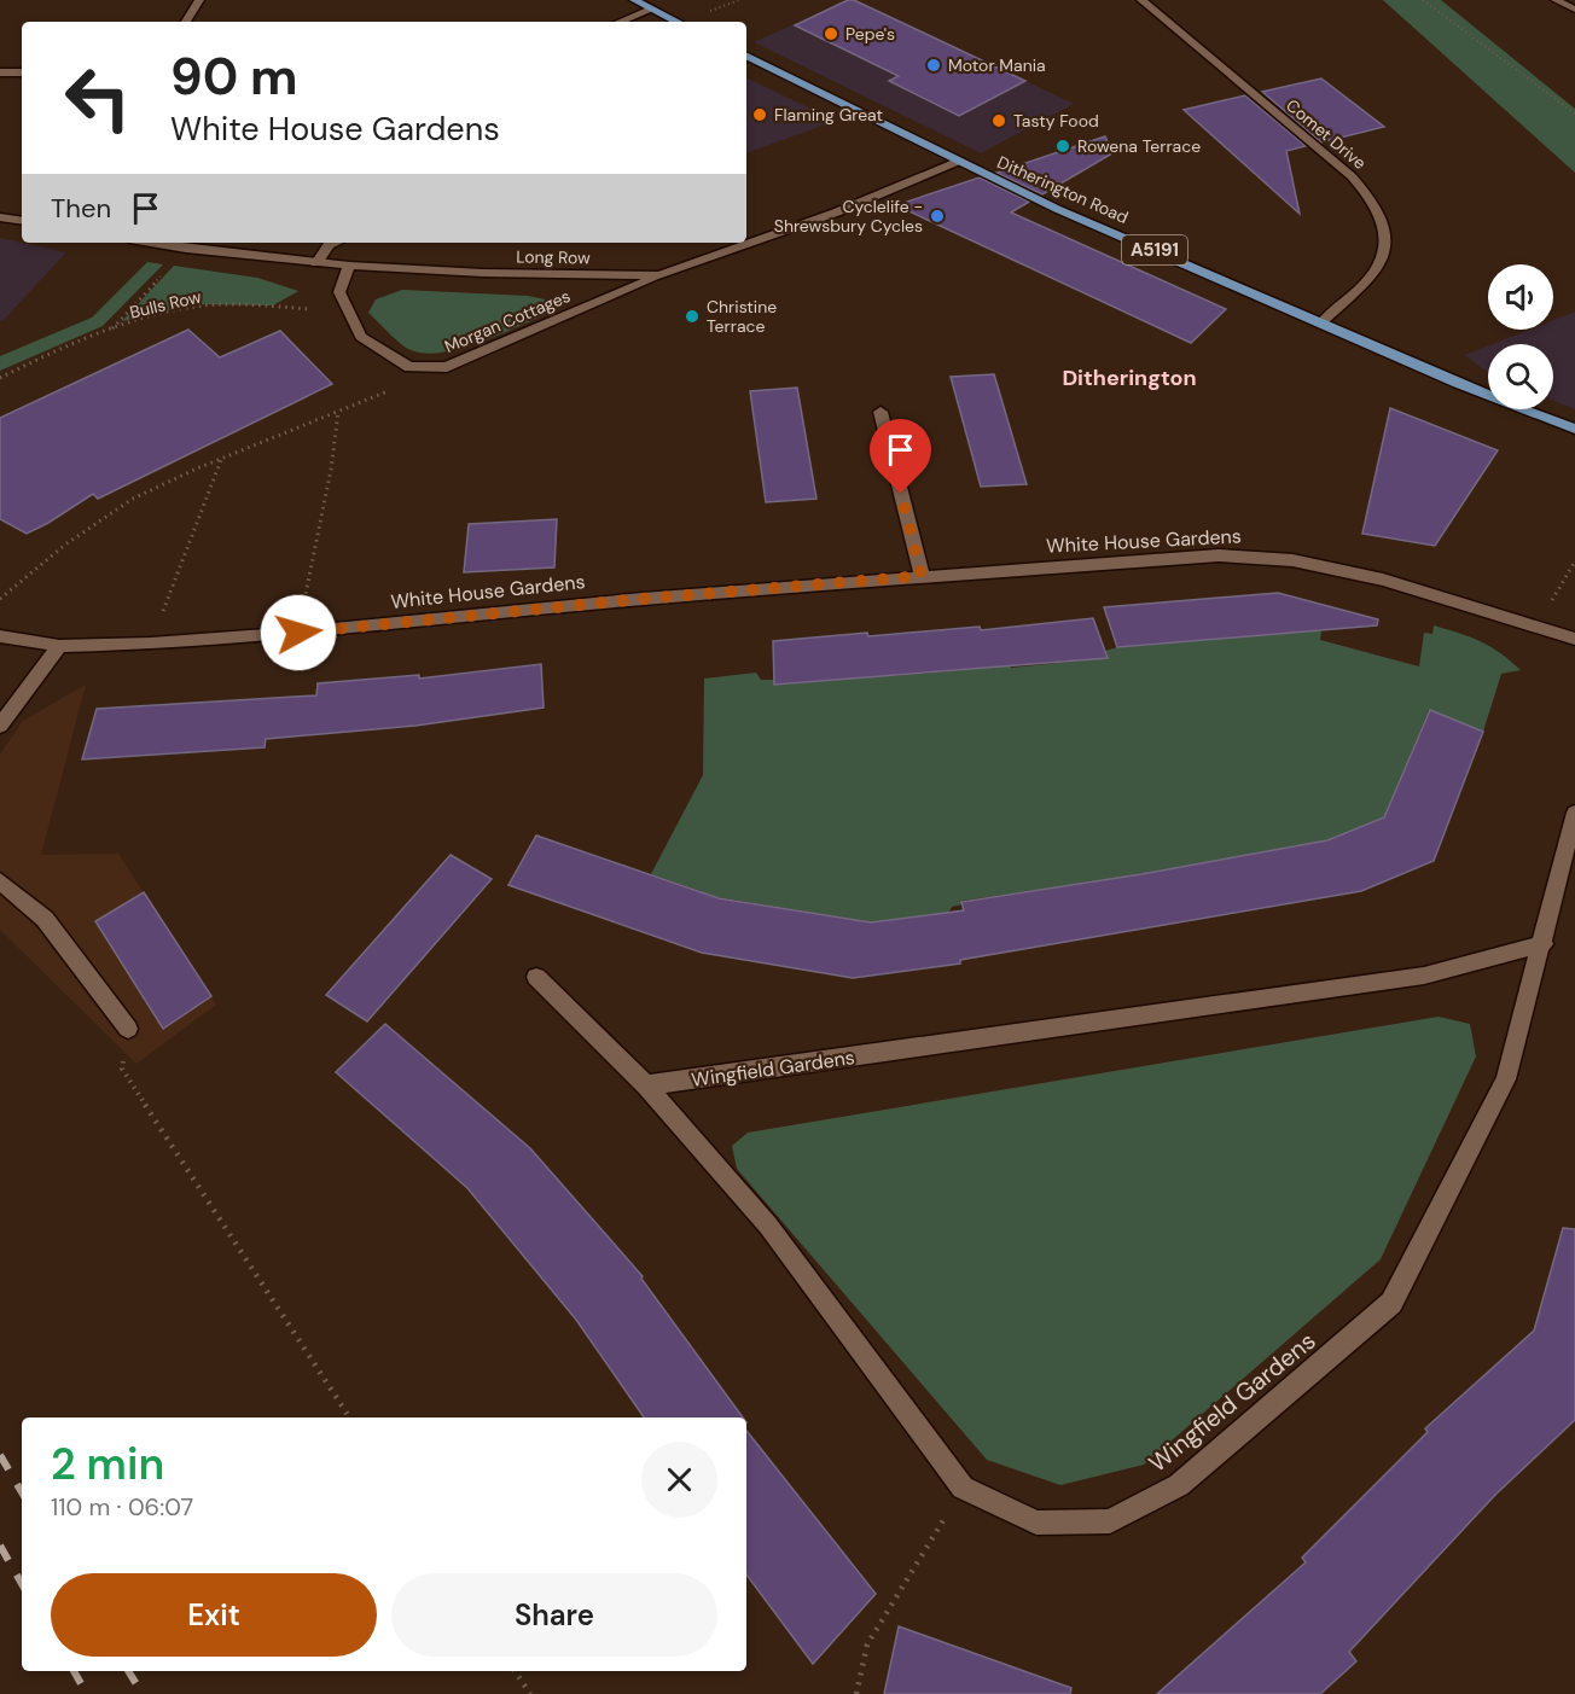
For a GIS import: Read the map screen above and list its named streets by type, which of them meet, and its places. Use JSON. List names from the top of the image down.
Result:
{
  "streets": {
    "main road": ["Ditherington Road", "A5191"],
    "street": [
      "Comet Drive",
      "Long Row",
      "Morgan Cottages",
      "White House Gardens",
      "Wingfield Gardens"
    ],
    "path": ["Bulls Row"]
  },
  "crossings": [
    ["Comet Drive", "Ditherington Road"],
    ["Ditherington Road", "Long Row"],
    ["Long Row", "Morgan Cottages"]
  ],
  "districts": ["Ditherington"],
  "places": [
    "Pepe's",
    "Motor Mania",
    "Flaming Great",
    "Tasty Food",
    "Rowena Terrace",
    "Cyclelife - Shrewsbury Cycles",
    "Christine Terrace"
  ],
  "page": {
    "turn": ["90 m", "White House Gardens"],
    "then": "Then",
    "heading": ["2 min", "110 m · 06:07"],
    "buttons": ["Exit", "Share"]
  }
}
